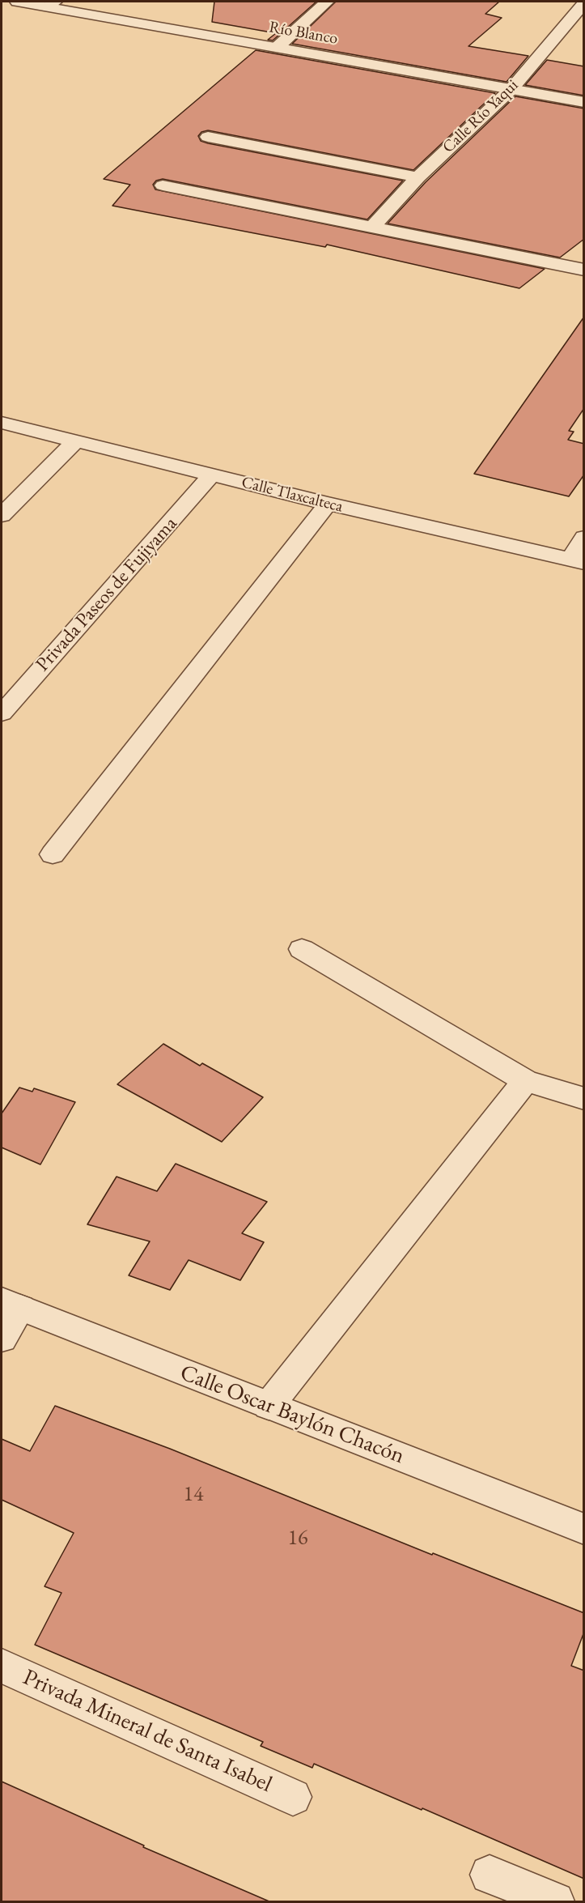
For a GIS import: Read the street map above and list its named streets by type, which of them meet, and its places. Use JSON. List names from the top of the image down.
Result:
{
  "streets": {
    "street": [
      "Río Blanco",
      "Calle Río Yaqui",
      "Calle Tlaxcalteca",
      "Privada Paseos de Fujiyama",
      "Calle Oscar Baylón Chacón",
      "Privada Mineral de Santa Isabel"
    ]
  },
  "crossings": [
    ["Río Blanco", "Calle Río Yaqui"],
    ["Calle Tlaxcalteca", "Privada Paseos de Fujiyama"]
  ],
  "house_numbers": ["14", "16"]
}
